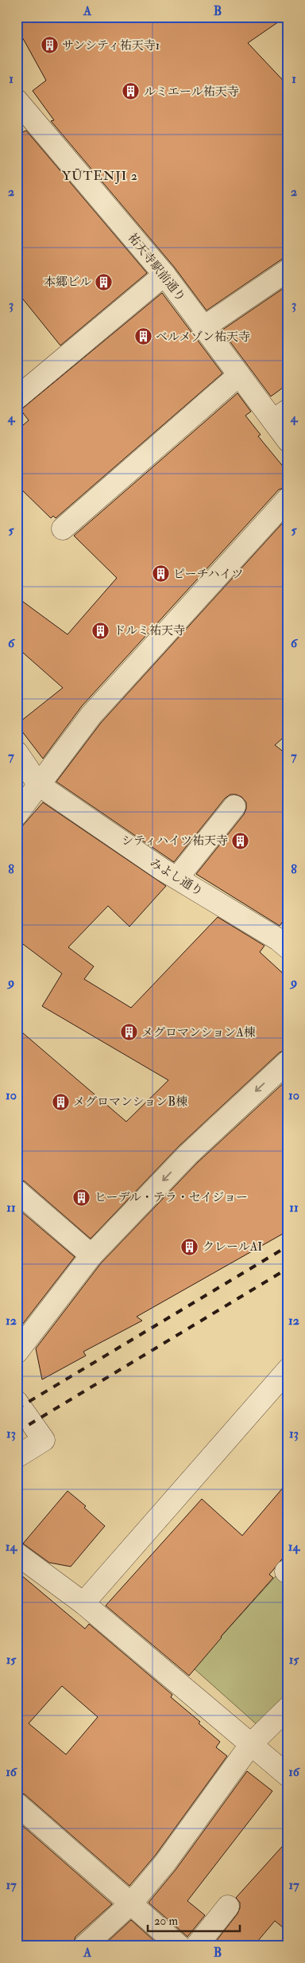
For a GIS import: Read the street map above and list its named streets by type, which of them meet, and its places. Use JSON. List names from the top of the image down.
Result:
{
  "streets": {
    "street": ["祐天寺駅前通り", "みよし通り"]
  },
  "districts": ["YŪTENJI 2"],
  "places": {
    "building": [
      "サンシティ祐天寺1",
      "ルミエール祐天寺",
      "本郷ビル",
      "ベルメゾン祐天寺",
      "ピーチハイツ",
      "ドルミ祐天寺",
      "シティハイツ祐天寺",
      "メグロマンションA棟",
      "メグロマンションB棟",
      "ヒーデル・テラ・セイジョー",
      "クレールAI"
    ]
  },
  "scale_bar": "20 m",
  "grid": {
    "columns": ["A", "B"],
    "rows": [
      "1",
      "2",
      "3",
      "4",
      "5",
      "6",
      "7",
      "8",
      "9",
      "10",
      "11",
      "12",
      "13",
      "14",
      "15",
      "16",
      "17"
    ]
  }
}
